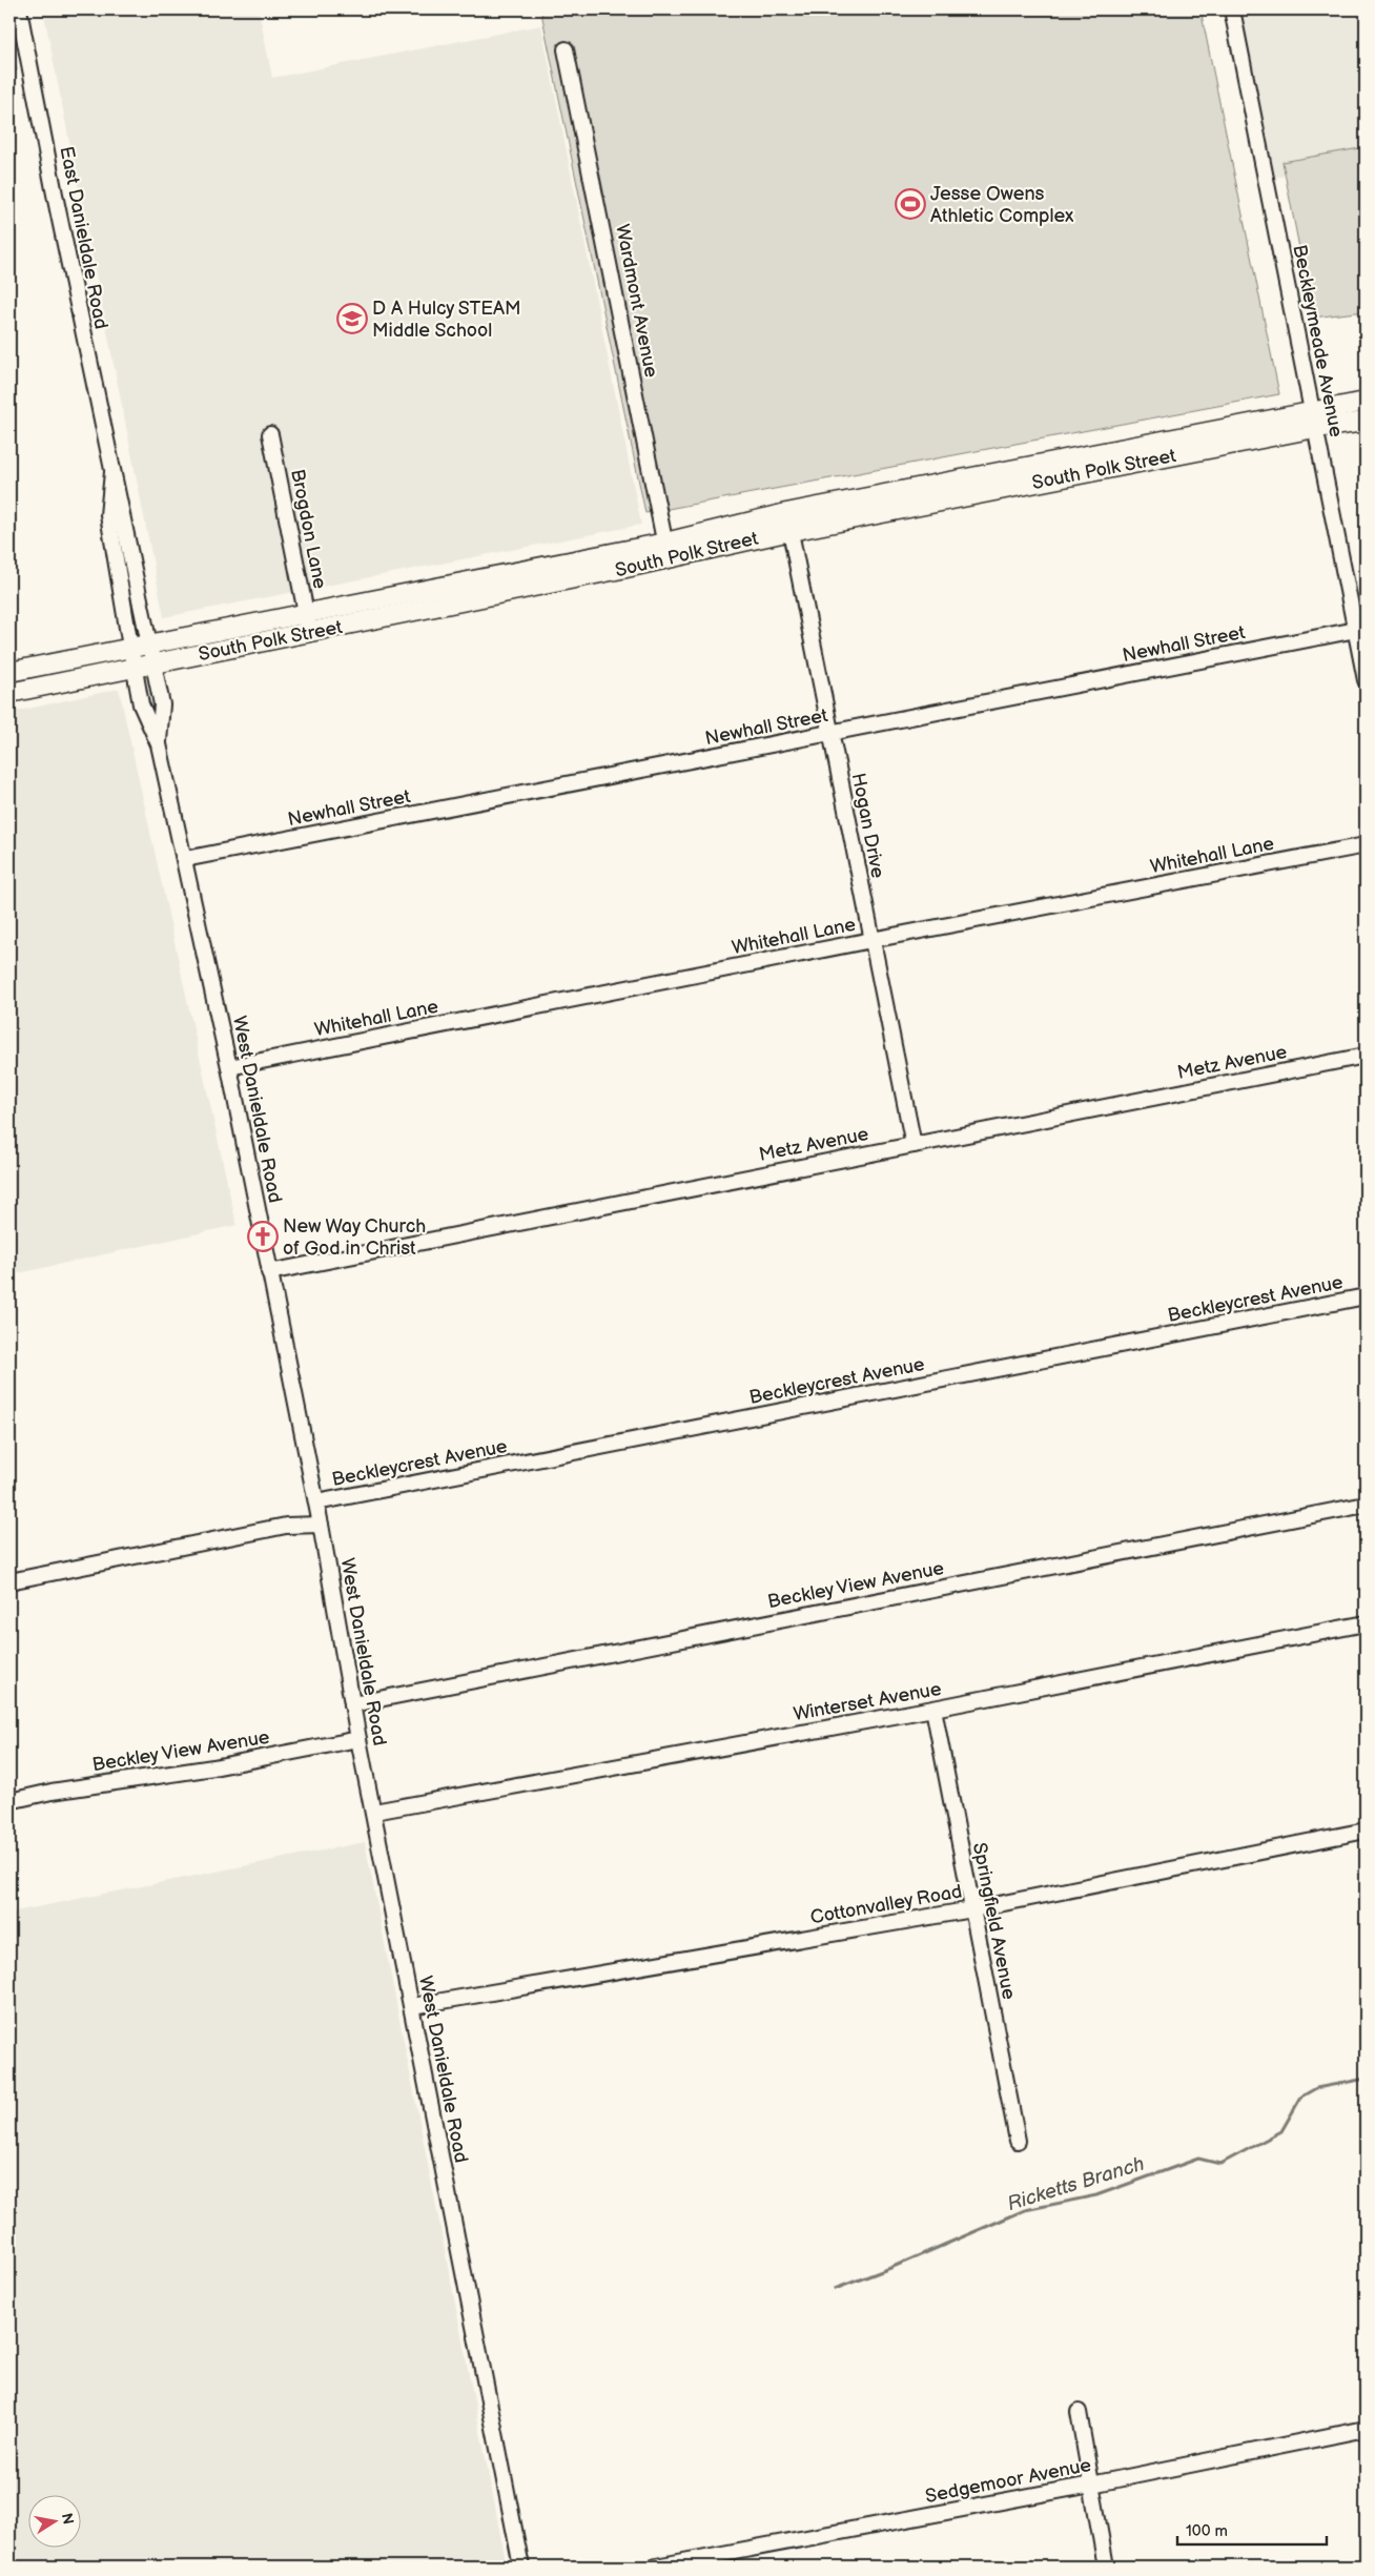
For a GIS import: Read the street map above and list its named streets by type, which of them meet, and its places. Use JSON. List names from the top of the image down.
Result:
{
  "streets": {
    "main road": ["South Polk Street"],
    "street": [
      "East Danieldale Road",
      "Wardmont Avenue",
      "Beckleymeade Avenue",
      "Brogdon Lane",
      "Newhall Street",
      "Hogan Drive",
      "Whitehall Lane",
      "Metz Avenue",
      "West Danieldale Road",
      "Beckleycrest Avenue",
      "Beckley View Avenue",
      "Winterset Avenue",
      "Cottonvalley Road",
      "Springfield Avenue",
      "Sedgemoor Avenue"
    ]
  },
  "crossings": [
    ["East Danieldale Road", "South Polk Street"],
    ["East Danieldale Road", "West Danieldale Road"],
    ["Wardmont Avenue", "South Polk Street"],
    ["Beckleymeade Avenue", "South Polk Street"],
    ["Beckleymeade Avenue", "Newhall Street"],
    ["South Polk Street", "Brogdon Lane"],
    ["South Polk Street", "Hogan Drive"],
    ["South Polk Street", "West Danieldale Road"],
    ["Newhall Street", "Hogan Drive"],
    ["Newhall Street", "West Danieldale Road"],
    ["Hogan Drive", "Whitehall Lane"],
    ["Hogan Drive", "Metz Avenue"],
    ["Whitehall Lane", "West Danieldale Road"],
    ["Metz Avenue", "West Danieldale Road"],
    ["West Danieldale Road", "Beckleycrest Avenue"],
    ["West Danieldale Road", "Beckley View Avenue"],
    ["West Danieldale Road", "Winterset Avenue"],
    ["West Danieldale Road", "Cottonvalley Road"],
    ["Winterset Avenue", "Springfield Avenue"],
    ["Cottonvalley Road", "Springfield Avenue"]
  ],
  "water": ["Ricketts Branch"],
  "places": {
    "sports": ["Jesse Owens Athletic Complex"],
    "school or university": ["D A Hulcy STEAM Middle School"],
    "church": ["New Way Church of God in Christ"]
  },
  "scale_bar": "100 m",
  "north": "right"
}
